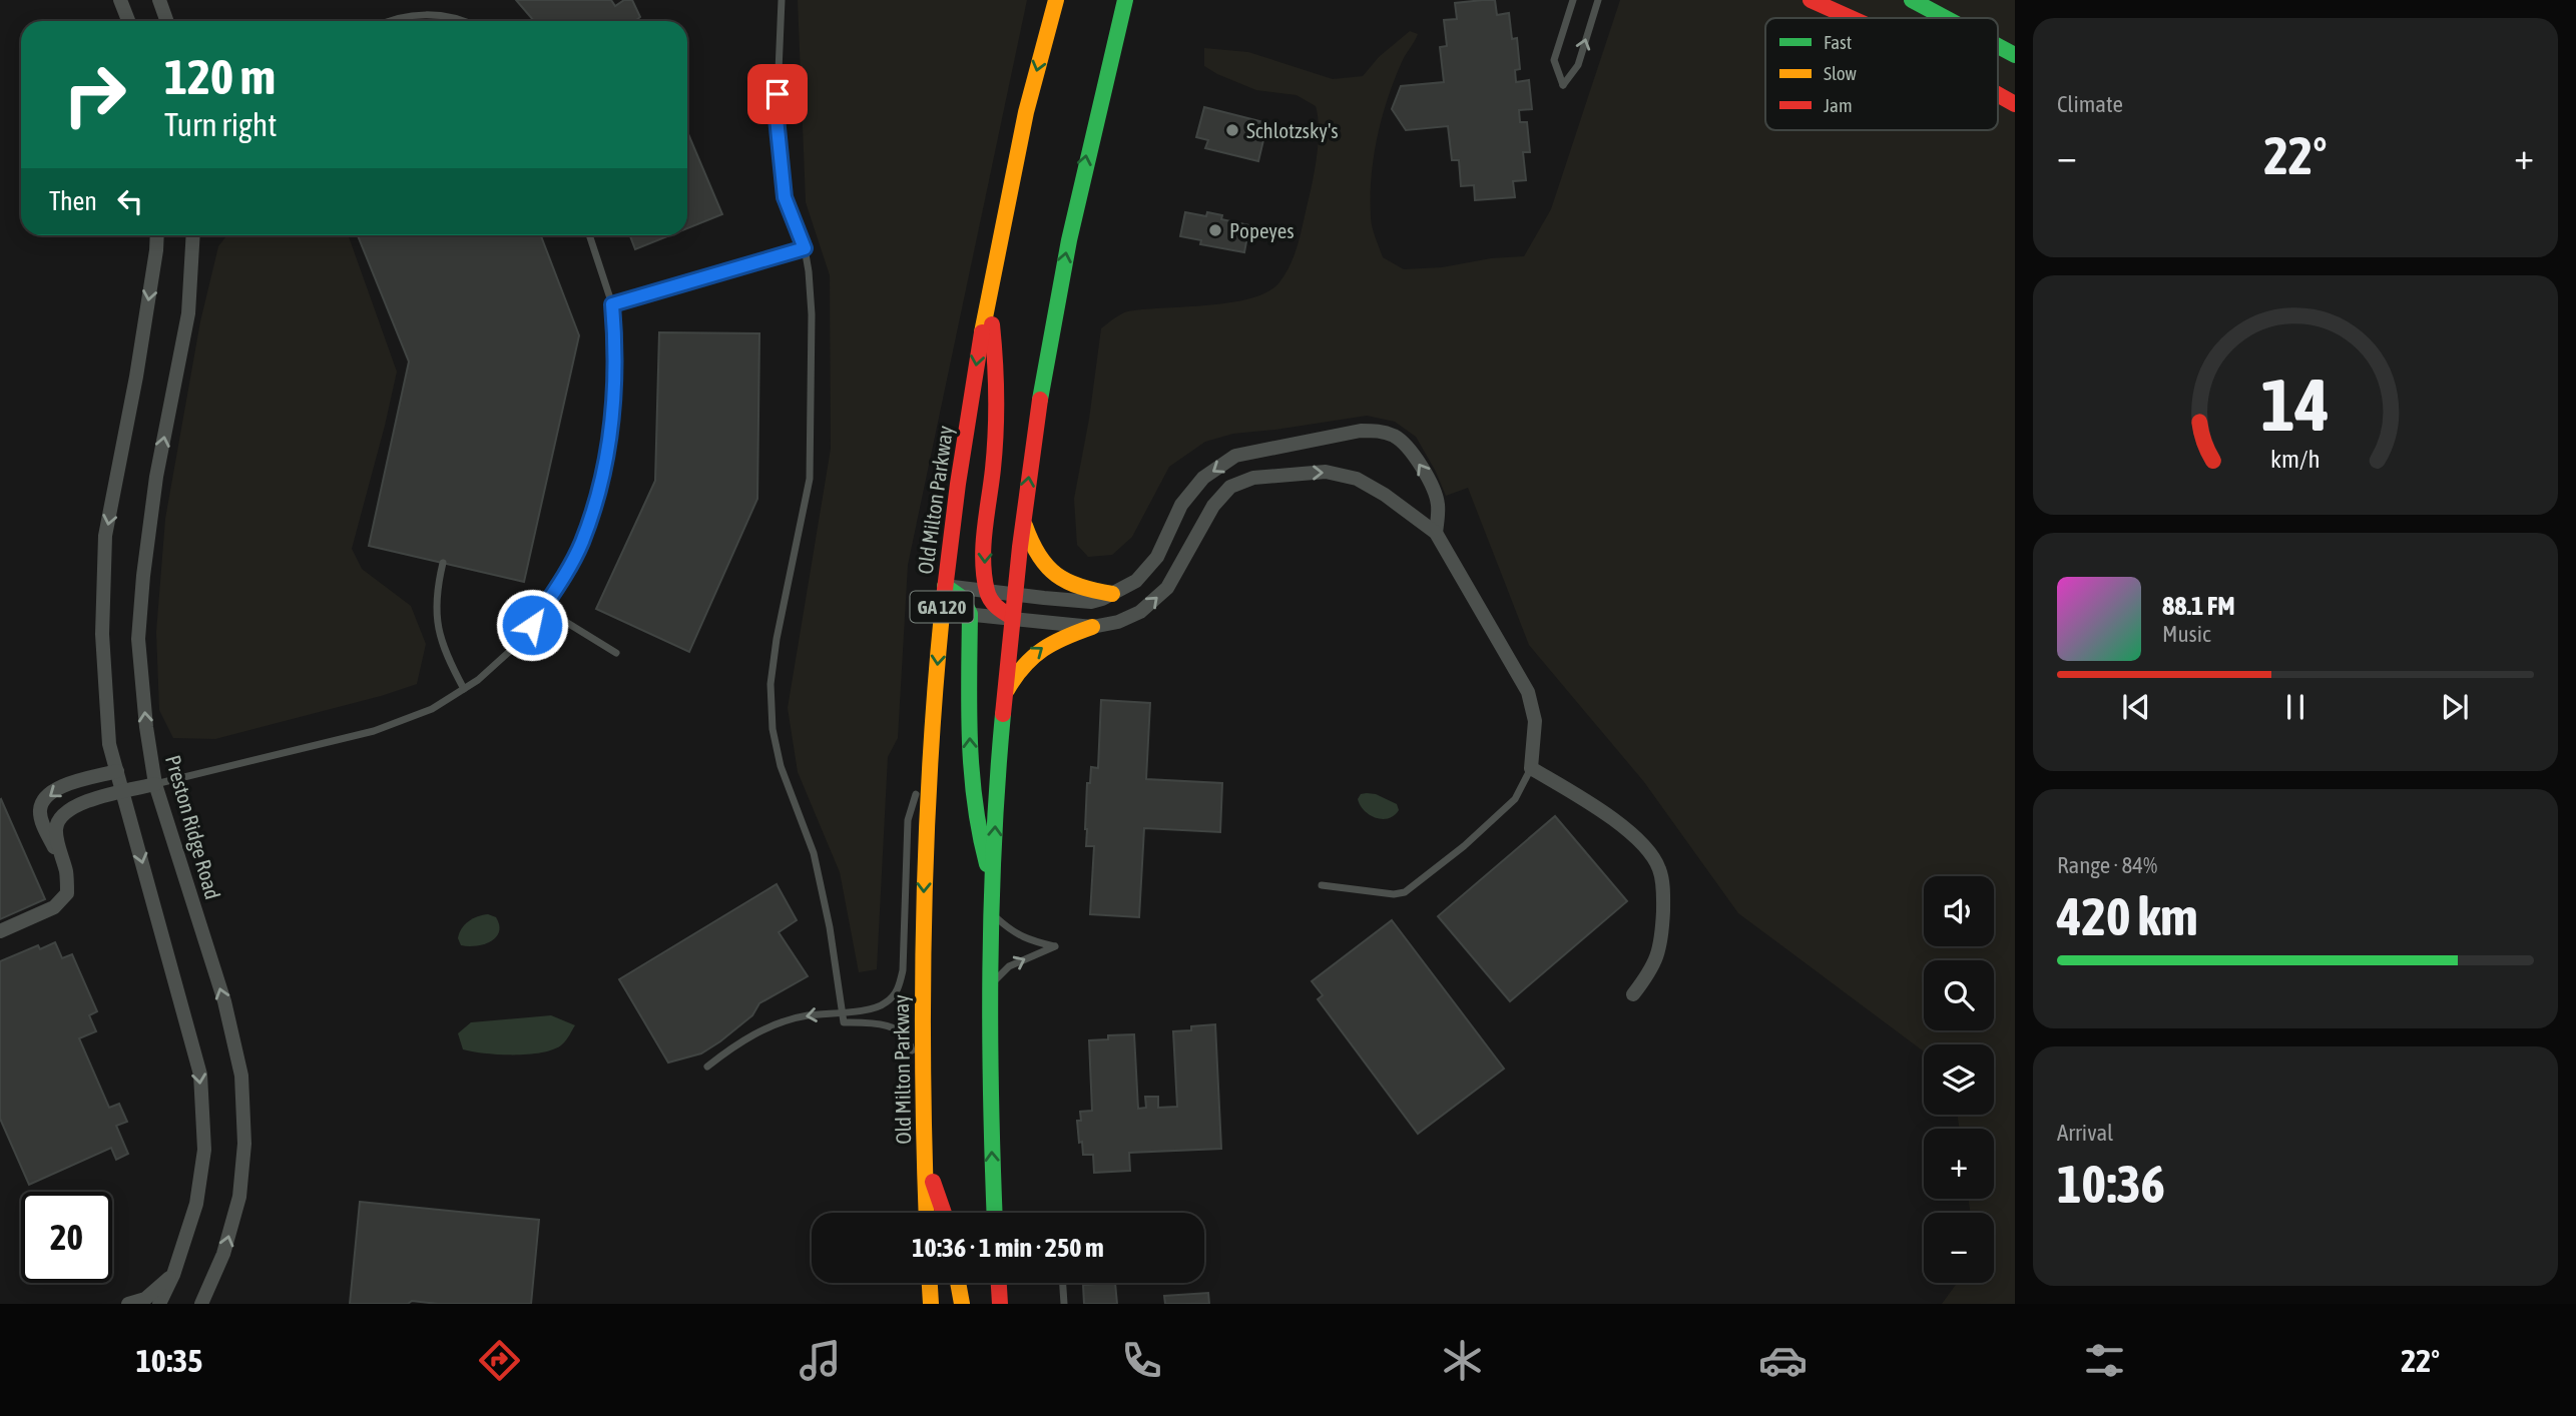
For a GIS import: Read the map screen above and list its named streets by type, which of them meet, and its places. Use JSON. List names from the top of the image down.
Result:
{
  "streets": {
    "main road": ["Old Milton Parkway", "GA 120"],
    "street": ["Preston Ridge Road"]
  },
  "places": ["Schlotzsky's", "Popeyes"],
  "legend": ["Fast", "Slow", "Jam"],
  "page": {
    "tile": [
      "Climate",
      ["Range · 84%", "420 km"],
      ["Arrival", "10:36"]
    ],
    "turn": ["120 m", "Turn right"],
    "heat": ["−", "22°", "+"],
    "then": "Then",
    "song": ["88.1 FM", "Music"],
    "map_buttons": ["+", "−"],
    "limit": "20",
    "trip": "10:36 · 1 min · 250 m",
    "tabs": ["10:35", "22°"],
    "gauge": ["14", "km/h"]
  }
}
